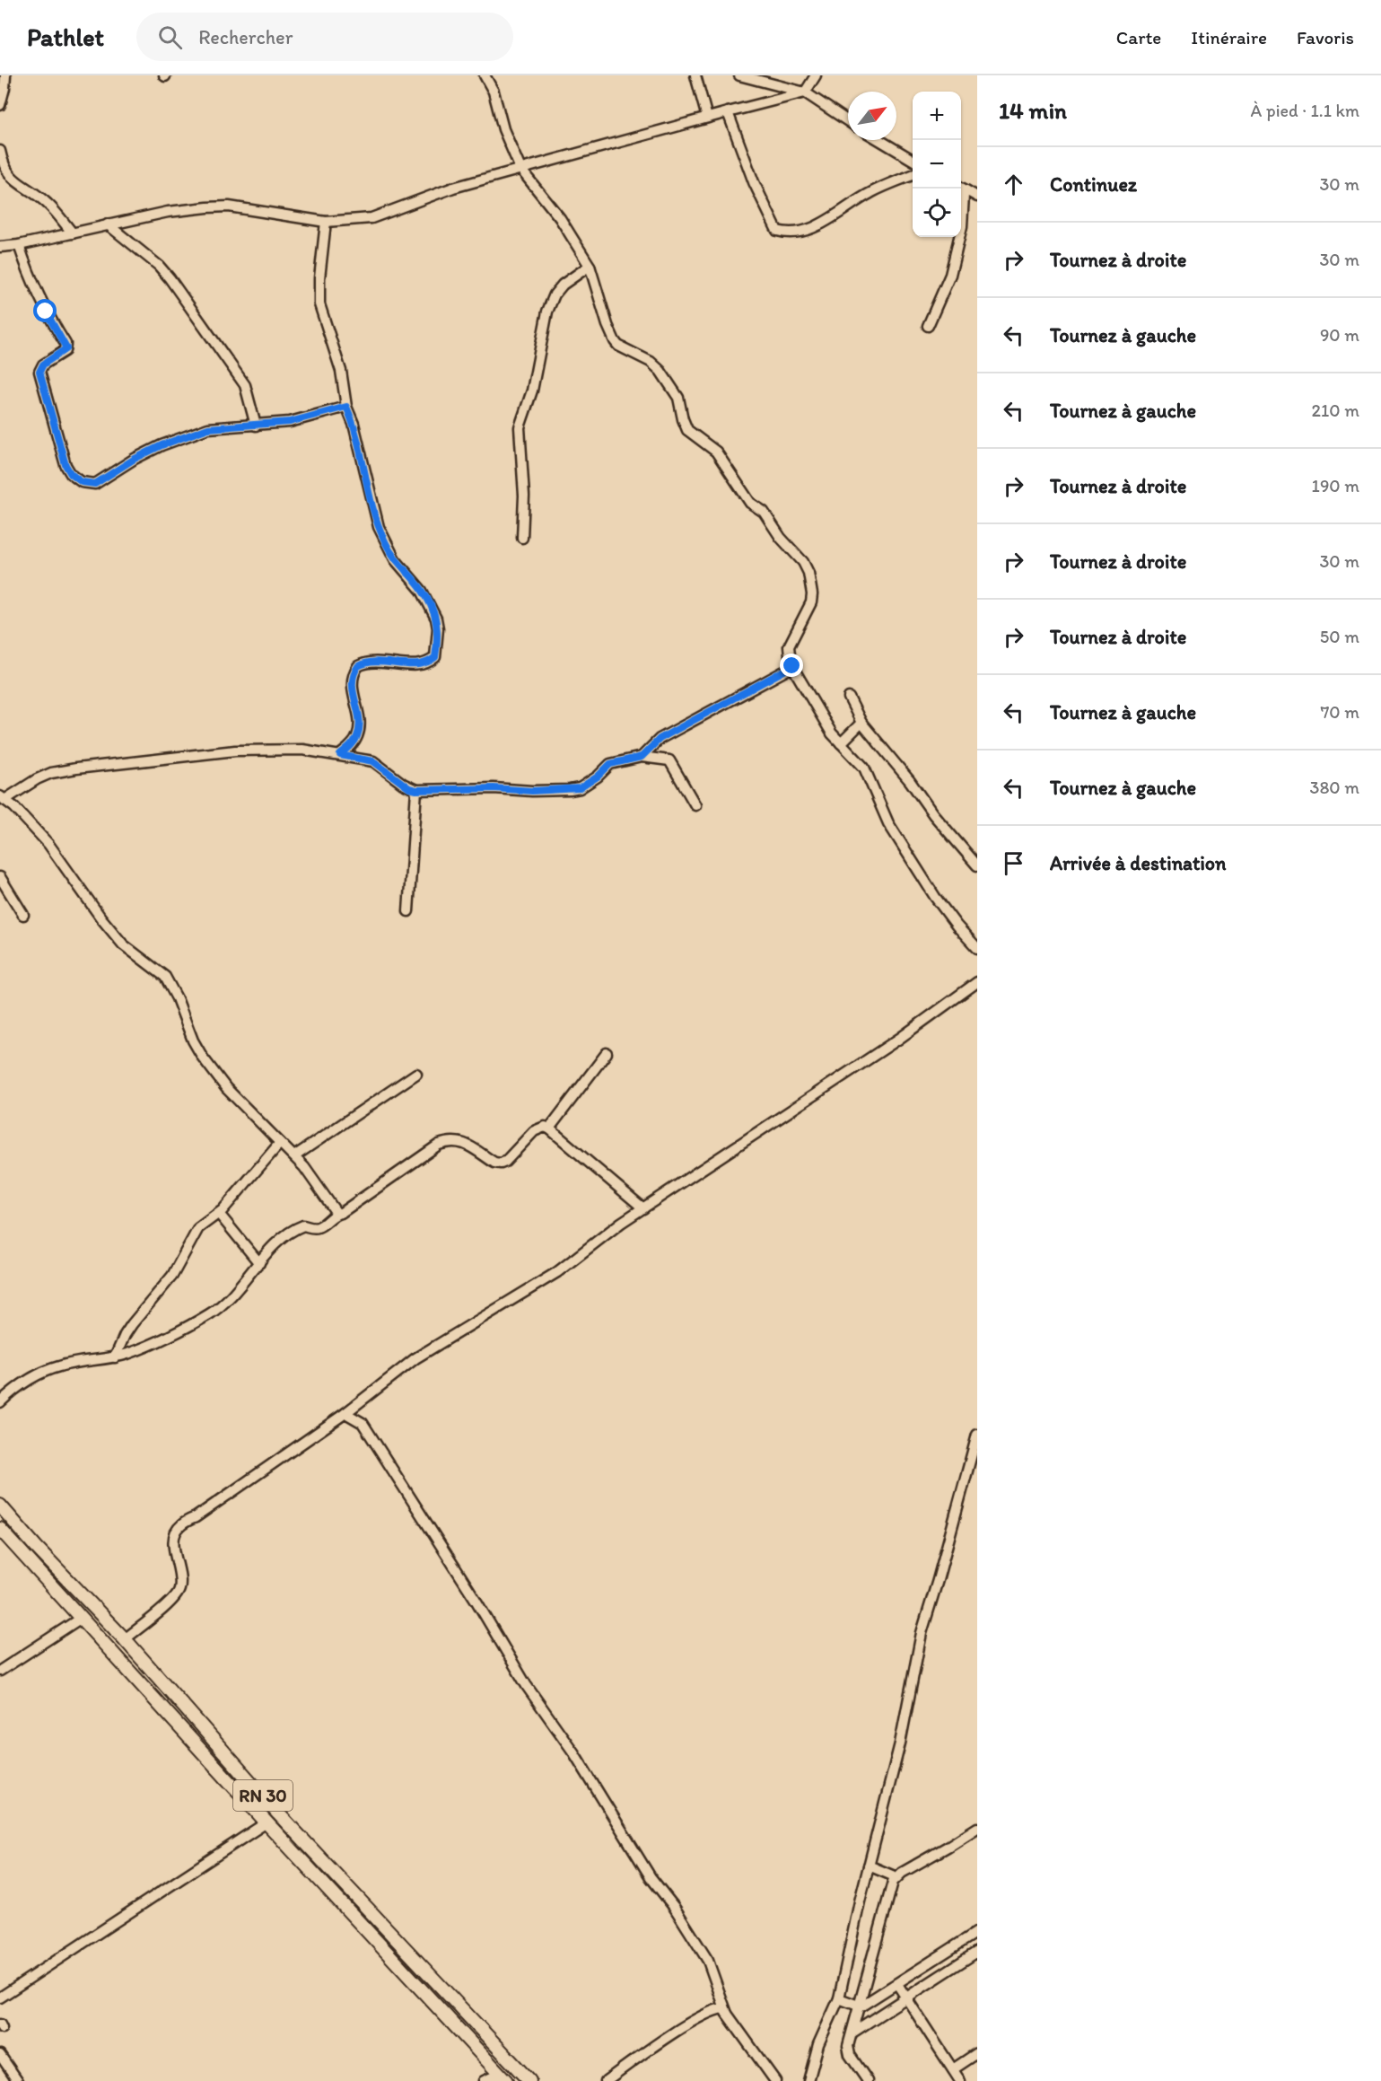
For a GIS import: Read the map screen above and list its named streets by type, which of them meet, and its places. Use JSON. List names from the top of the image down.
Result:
{
  "streets": {
    "main road": ["RN 30"]
  },
  "north": "top right",
  "page": {
    "header": "Pathlet",
    "search": "Rechercher",
    "nav": ["Carte", "Itinéraire", "Favoris"],
    "heading": ["14 min", "À pied · 1.1 km"],
    "map_buttons": ["+", "−"],
    "list": [
      ["Continuez", "30 m"],
      ["Tournez à droite", "30 m"],
      ["Tournez à gauche", "90 m"],
      ["Tournez à gauche", "210 m"],
      ["Tournez à droite", "190 m"],
      ["Tournez à droite", "30 m"],
      ["Tournez à droite", "50 m"],
      ["Tournez à gauche", "70 m"],
      ["Tournez à gauche", "380 m"],
      "Arrivée à destination"
    ]
  }
}
